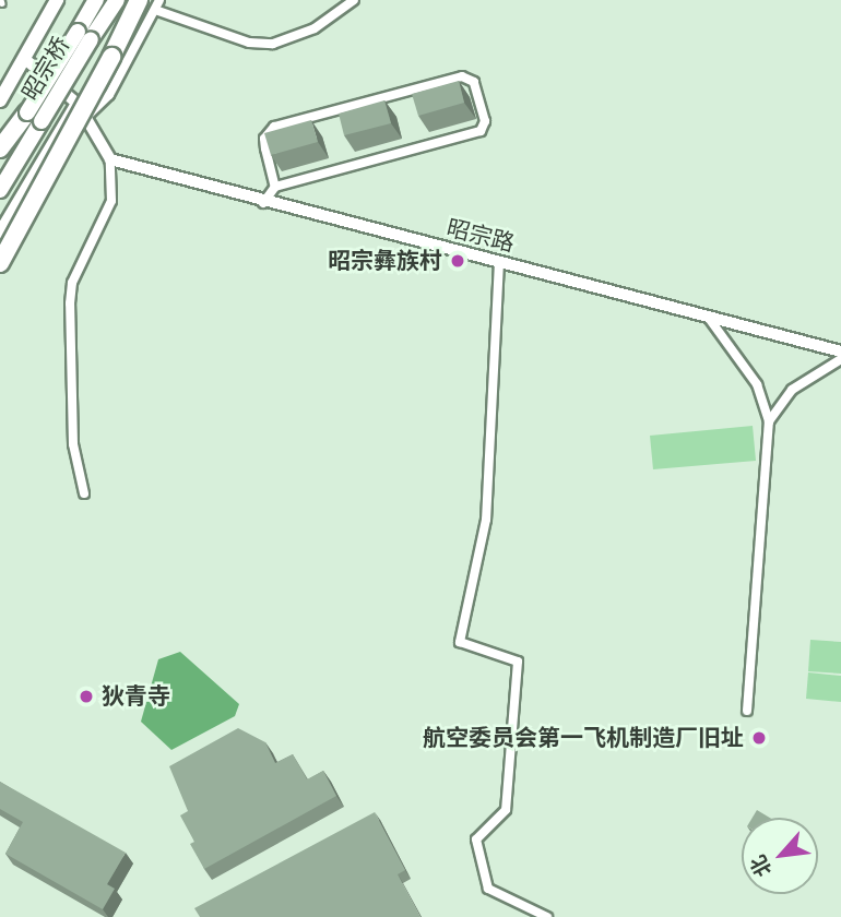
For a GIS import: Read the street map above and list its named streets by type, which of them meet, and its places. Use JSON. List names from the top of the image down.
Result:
{
  "streets": {
    "highway": ["昭宗桥"],
    "street": ["昭宗路"]
  },
  "places": ["昭宗彝族村", "狄青寺", "航空委员会第一飞机制造厂旧址"],
  "north": "bottom left"
}
